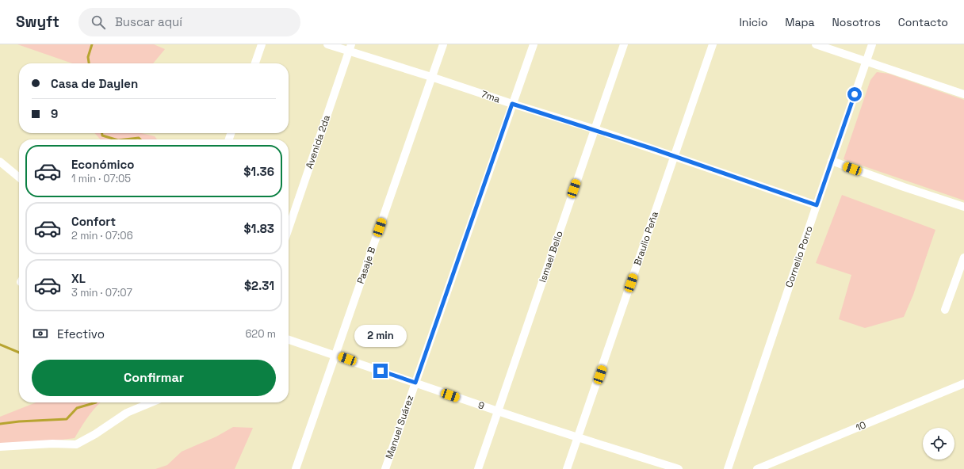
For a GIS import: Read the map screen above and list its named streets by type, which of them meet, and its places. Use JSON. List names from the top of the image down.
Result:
{
  "streets": {
    "street": [
      "7ma",
      "Avenida 2da",
      "Braulio Peña",
      "Ismael Bello",
      "Cornelio Porro",
      "Pasaje B",
      "9",
      "10",
      "Manuel Suárez"
    ]
  },
  "crossings": [
    ["7ma", "Avenida 2da"],
    ["7ma", "Braulio Peña"],
    ["7ma", "Ismael Bello"],
    ["7ma", "Cornelio Porro"],
    ["7ma", "Pasaje B"],
    ["7ma", "Manuel Suárez"],
    ["Braulio Peña", "9"],
    ["Ismael Bello", "9"],
    ["Pasaje B", "9"],
    ["9", "Manuel Suárez"]
  ],
  "page": {
    "header": "Swyft",
    "search": "Buscar aquí",
    "nav": [
      "Inicio",
      "Mapa",
      "Nosotros",
      "Contacto"
    ],
    "banner": ["Casa de Daylen", "9"],
    "list": [
      {
        "name": "Económico",
        "note": "1 min · 07:05",
        "value": "$1.36"
      },
      {
        "name": "Confort",
        "note": "2 min · 07:06",
        "value": "$1.83"
      },
      {
        "name": "XL",
        "note": "3 min · 07:07",
        "value": "$2.31"
      }
    ],
    "pay": ["Efectivo", "620 m"],
    "bubble": "2 min",
    "buttons": "Confirmar"
  }
}
